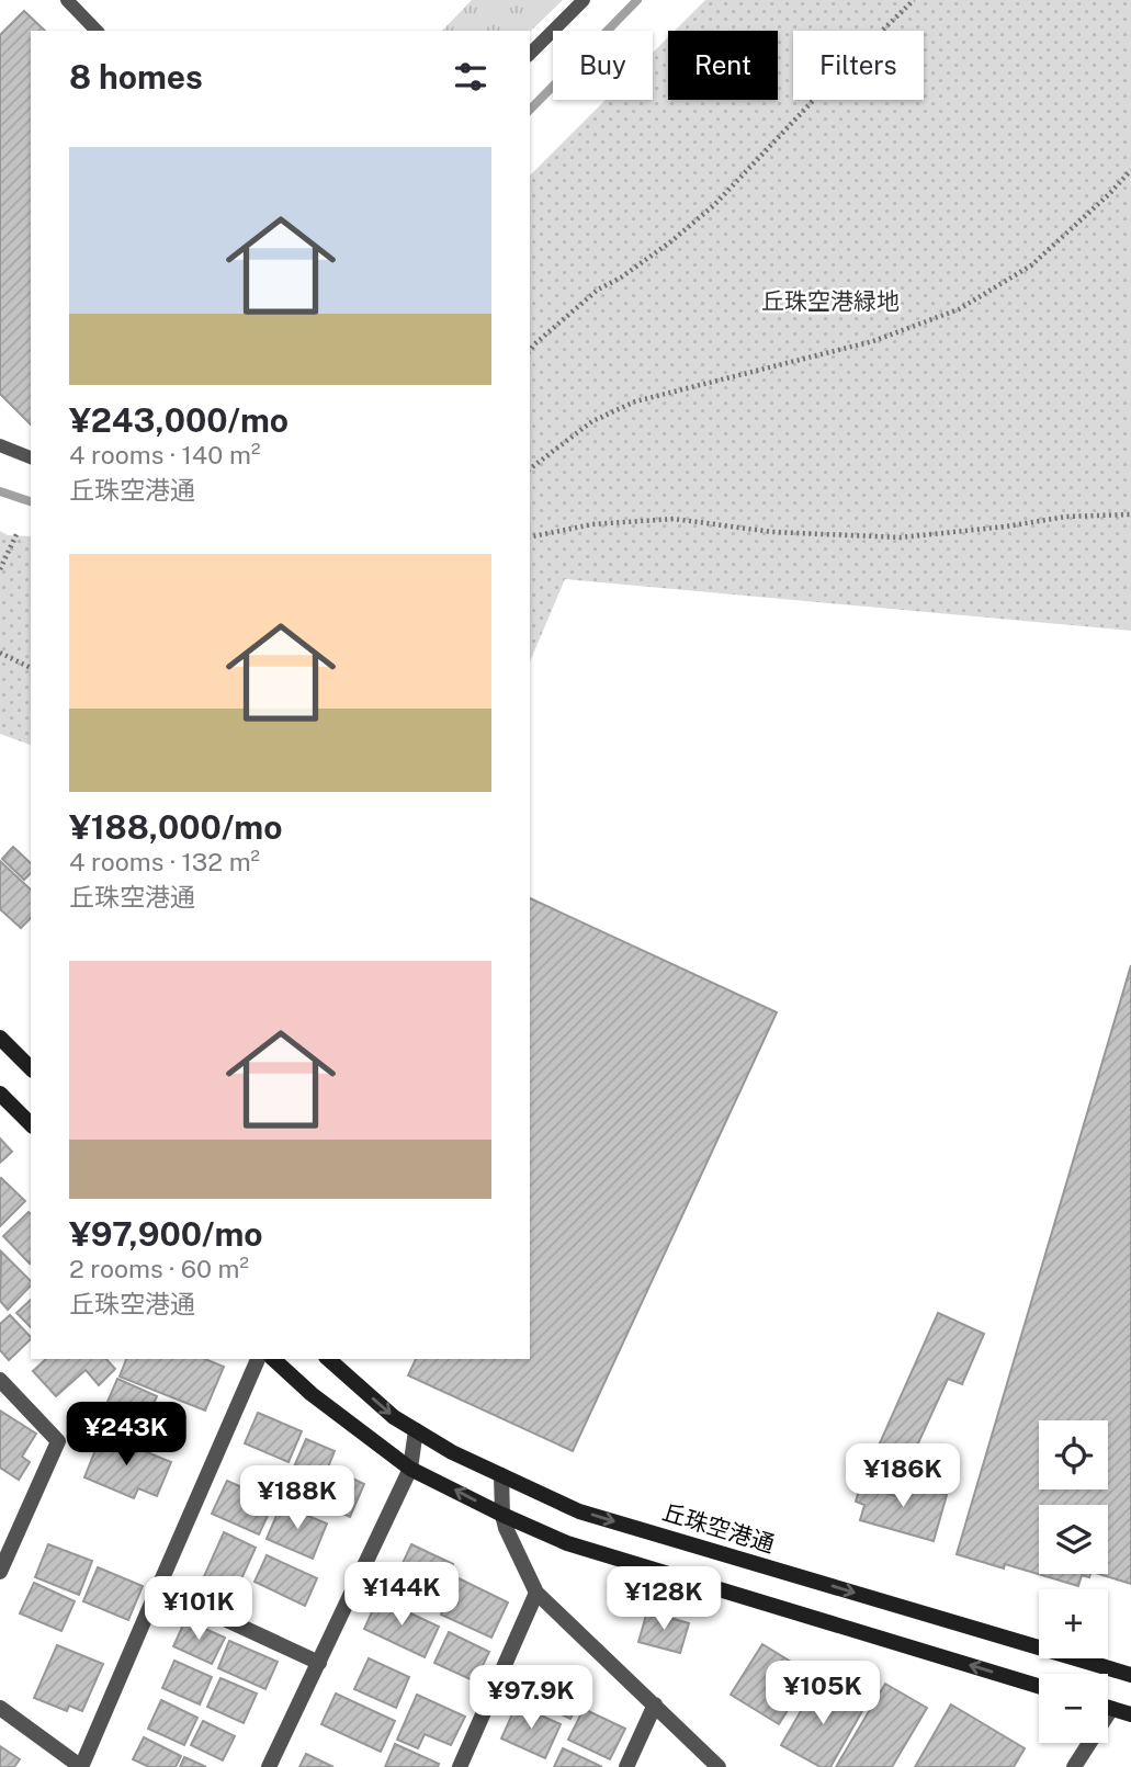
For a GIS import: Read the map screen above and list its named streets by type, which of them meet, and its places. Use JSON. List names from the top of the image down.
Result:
{
  "streets": {
    "main road": ["丘珠空港通"]
  },
  "parks": ["丘珠空港緑地"],
  "page": {
    "chip": ["Buy", "Rent", "Filters"],
    "heading": "8 homes",
    "list": [
      {
        "name": "¥243,000/mo",
        "note": "4 rooms · 140 m² · 丘珠空港通"
      },
      {
        "name": "¥188,000/mo",
        "note": "4 rooms · 132 m² · 丘珠空港通"
      },
      {
        "name": "¥97,900/mo",
        "note": "2 rooms · 60 m² · 丘珠空港通"
      }
    ],
    "price": [
      "¥243K",
      "¥186K",
      "¥188K",
      "¥144K",
      "¥128K",
      "¥101K",
      "¥105K",
      "¥97.9K"
    ],
    "map_buttons": ["+", "−"]
  }
}
